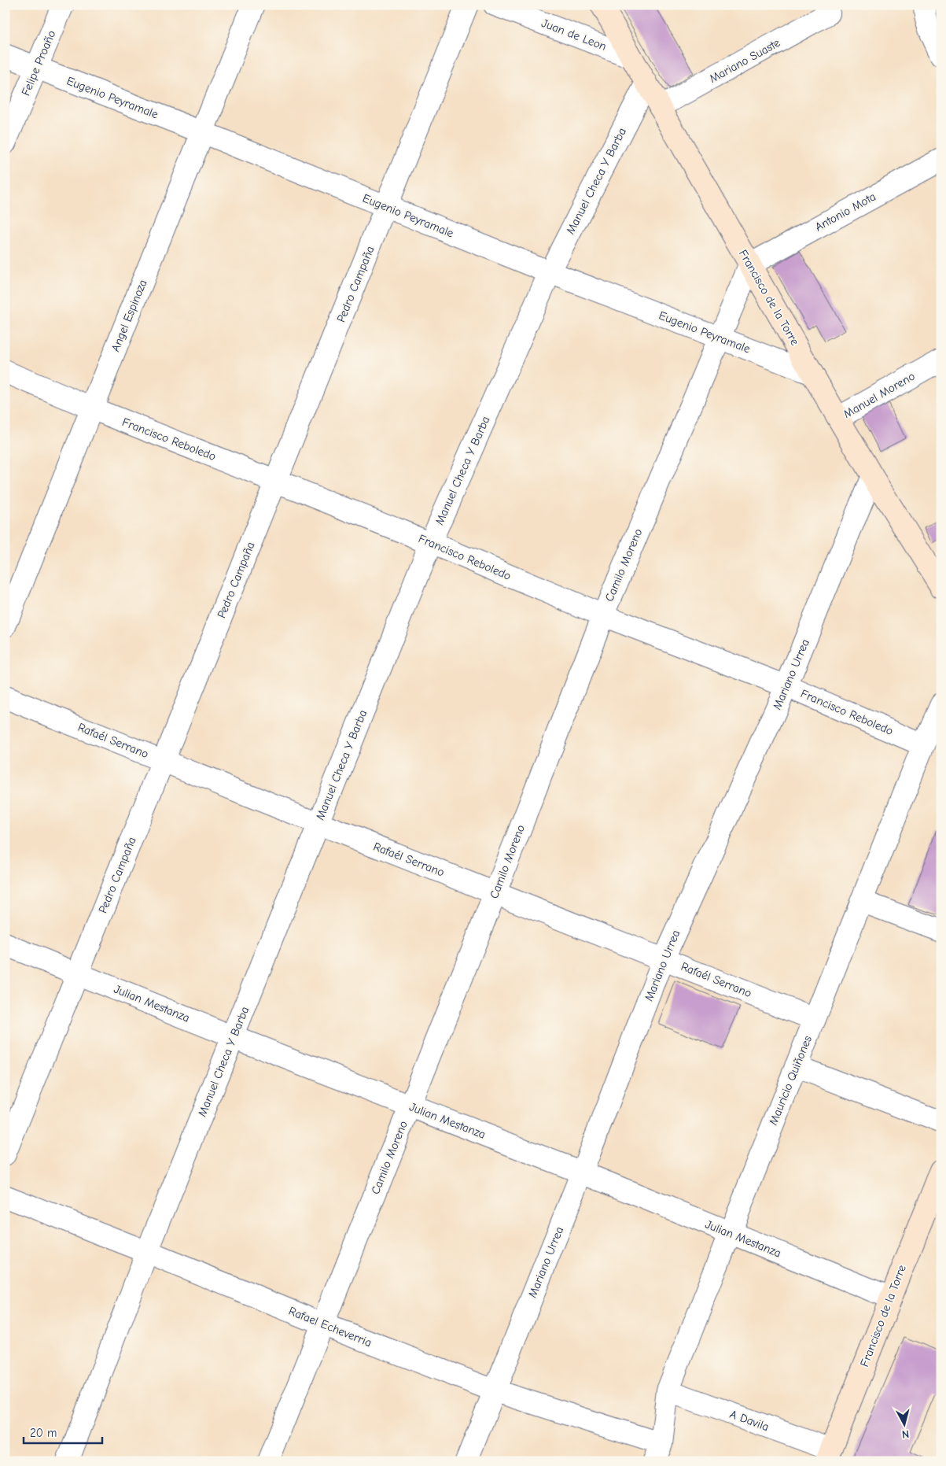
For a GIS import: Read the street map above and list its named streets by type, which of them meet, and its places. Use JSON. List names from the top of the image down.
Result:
{
  "streets": {
    "street": [
      "Juan de Leon",
      "Mariano Suaste",
      "Felipe Proaño",
      "Eugenio Peyramale",
      "Manuel Checa Y Barba",
      "Antonio Mota",
      "Pedro Campaña",
      "Francisco de la Torre",
      "Angel Espinoza",
      "Manuel Moreno",
      "Francisco Reboledo",
      "Camilo Moreno",
      "Mariano Urrea",
      "Rafaél Serrano",
      "Julian Mestanza",
      "Mauricio Quiñones",
      "Rafael Echeverria",
      "A Davila"
    ]
  },
  "crossings": [
    ["Juan de Leon", "Francisco de la Torre"],
    ["Mariano Suaste", "Francisco de la Torre"],
    ["Felipe Proaño", "Eugenio Peyramale"],
    ["Eugenio Peyramale", "Manuel Checa Y Barba"],
    ["Eugenio Peyramale", "Pedro Campaña"],
    ["Eugenio Peyramale", "Francisco de la Torre"],
    ["Eugenio Peyramale", "Angel Espinoza"],
    ["Eugenio Peyramale", "Camilo Moreno"],
    ["Manuel Checa Y Barba", "Francisco de la Torre"],
    ["Manuel Checa Y Barba", "Francisco Reboledo"],
    ["Manuel Checa Y Barba", "Rafaél Serrano"],
    ["Manuel Checa Y Barba", "Julian Mestanza"],
    ["Manuel Checa Y Barba", "Rafael Echeverria"],
    ["Antonio Mota", "Francisco de la Torre"],
    ["Antonio Mota", "Camilo Moreno"],
    ["Pedro Campaña", "Francisco Reboledo"],
    ["Pedro Campaña", "Rafaél Serrano"],
    ["Pedro Campaña", "Julian Mestanza"],
    ["Francisco de la Torre", "Manuel Moreno"],
    ["Francisco de la Torre", "Camilo Moreno"],
    ["Francisco de la Torre", "Mariano Urrea"],
    ["Francisco de la Torre", "Julian Mestanza"],
    ["Francisco de la Torre", "A Davila"],
    ["Angel Espinoza", "Francisco Reboledo"],
    ["Francisco Reboledo", "Camilo Moreno"],
    ["Francisco Reboledo", "Mariano Urrea"],
    ["Francisco Reboledo", "Mauricio Quiñones"],
    ["Camilo Moreno", "Rafaél Serrano"],
    ["Camilo Moreno", "Julian Mestanza"],
    ["Camilo Moreno", "Rafael Echeverria"],
    ["Mariano Urrea", "Rafaél Serrano"],
    ["Mariano Urrea", "Julian Mestanza"],
    ["Mariano Urrea", "Rafael Echeverria"],
    ["Rafaél Serrano", "Mauricio Quiñones"],
    ["Julian Mestanza", "Mauricio Quiñones"],
    ["Mauricio Quiñones", "Rafael Echeverria"],
    ["Mauricio Quiñones", "A Davila"]
  ],
  "scale_bar": "20 m",
  "north": "bottom"
}
